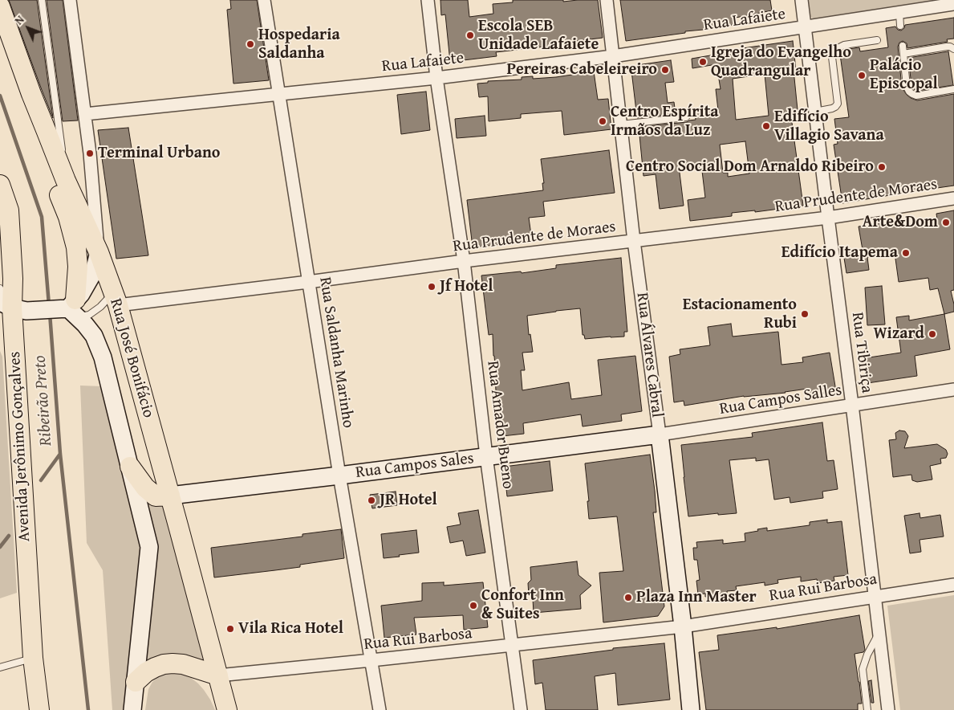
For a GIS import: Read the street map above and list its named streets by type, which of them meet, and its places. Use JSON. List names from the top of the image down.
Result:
{
  "streets": {
    "main road": [
      "Rua Álvares Cabral",
      "Rua José Bonifácio",
      "Avenida Jerônimo Gonçalves",
      "Rua Campos Sales"
    ],
    "street": [
      "Rua Lafaiete",
      "Rua Prudente de Moraes",
      "Rua Saldanha Marinho",
      "Rua Tibiriça",
      "Rua Campos Salles",
      "Rua Amador Bueno",
      "Rua Rui Barbosa"
    ]
  },
  "crossings": [
    ["Rua Lafaiete", "Rua Saldanha Marinho"],
    ["Rua Lafaiete", "Rua Tibiriça"],
    ["Rua Lafaiete", "Rua Álvares Cabral"],
    ["Rua Lafaiete", "Rua José Bonifácio"],
    ["Rua Lafaiete", "Rua Amador Bueno"],
    ["Rua Prudente de Moraes", "Rua Saldanha Marinho"],
    ["Rua Prudente de Moraes", "Rua Tibiriça"],
    ["Rua Prudente de Moraes", "Rua Álvares Cabral"],
    ["Rua Prudente de Moraes", "Rua José Bonifácio"],
    ["Rua Prudente de Moraes", "Rua Amador Bueno"],
    ["Rua Saldanha Marinho", "Rua Campos Sales"],
    ["Rua Saldanha Marinho", "Rua Rui Barbosa"],
    ["Rua Tibiriça", "Rua Campos Salles"],
    ["Rua Tibiriça", "Rua Rui Barbosa"],
    ["Rua Álvares Cabral", "Rua Campos Salles"],
    ["Rua Álvares Cabral", "Rua Campos Sales"],
    ["Rua Álvares Cabral", "Rua Rui Barbosa"],
    ["Rua José Bonifácio", "Rua Campos Sales"],
    ["Rua José Bonifácio", "Rua Rui Barbosa"],
    ["Rua Campos Salles", "Rua Campos Sales"],
    ["Rua Amador Bueno", "Rua Campos Sales"],
    ["Rua Amador Bueno", "Rua Rui Barbosa"]
  ],
  "water": ["Ribeirão Preto"],
  "places": [
    "Escola SEB Unidade Lafaiete",
    "Hospedaria Saldanha",
    "Igreja do Evangelho Quadrangular",
    "Pereiras Cabeleireiro",
    "Palácio Episcopal",
    "Centro Espírita Irmãos da Luz",
    "Edifício Villagio Savana",
    "Terminal Urbano",
    "Centro Social Dom Arnaldo Ribeiro",
    "Arte&Dom",
    "Edifício Itapema",
    "Jf Hotel",
    "Estacionamento Rubi",
    "Wizard",
    "JR Hotel",
    "Plaza Inn Master",
    "Confort Inn & Suites",
    "Vila Rica Hotel"
  ],
  "north": "top left"
}
